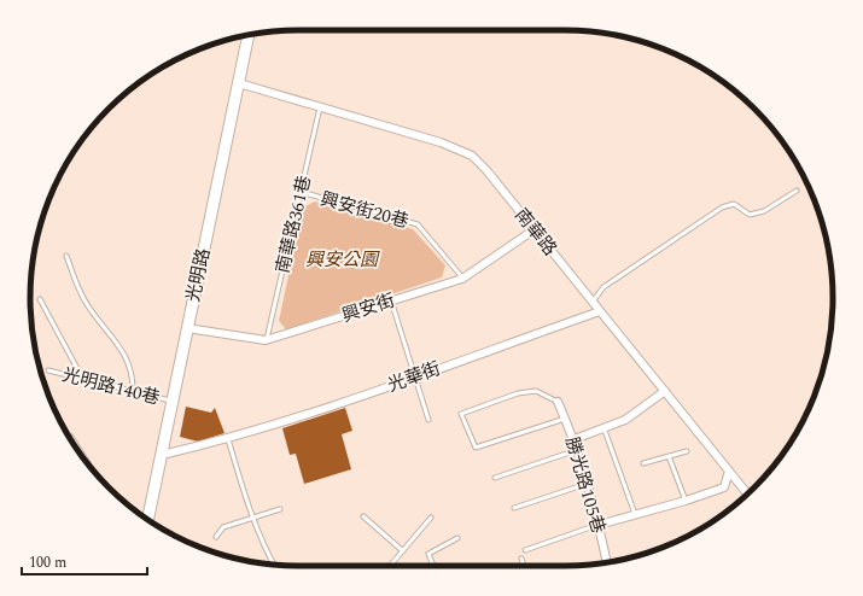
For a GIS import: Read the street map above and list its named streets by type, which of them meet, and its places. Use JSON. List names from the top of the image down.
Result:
{
  "streets": {
    "main road": ["光明路"],
    "street": [
      "南華路",
      "興安街",
      "光華街",
      "勝光路105巷"
    ],
    "lane": ["興安街20巷", "南華路361巷", "光明路140巷"]
  },
  "crossings": [
    ["興安街20巷", "南華路361巷"],
    ["興安街20巷", "興安街"],
    ["南華路361巷", "南華路"],
    ["南華路361巷", "興安街"],
    ["南華路", "光明路"],
    ["南華路", "興安街"],
    ["南華路", "光華街"],
    ["光明路", "興安街"],
    ["光明路", "光華街"],
    ["光明路", "光明路140巷"]
  ],
  "parks": ["興安公園"],
  "scale_bar": "100 m"
}
